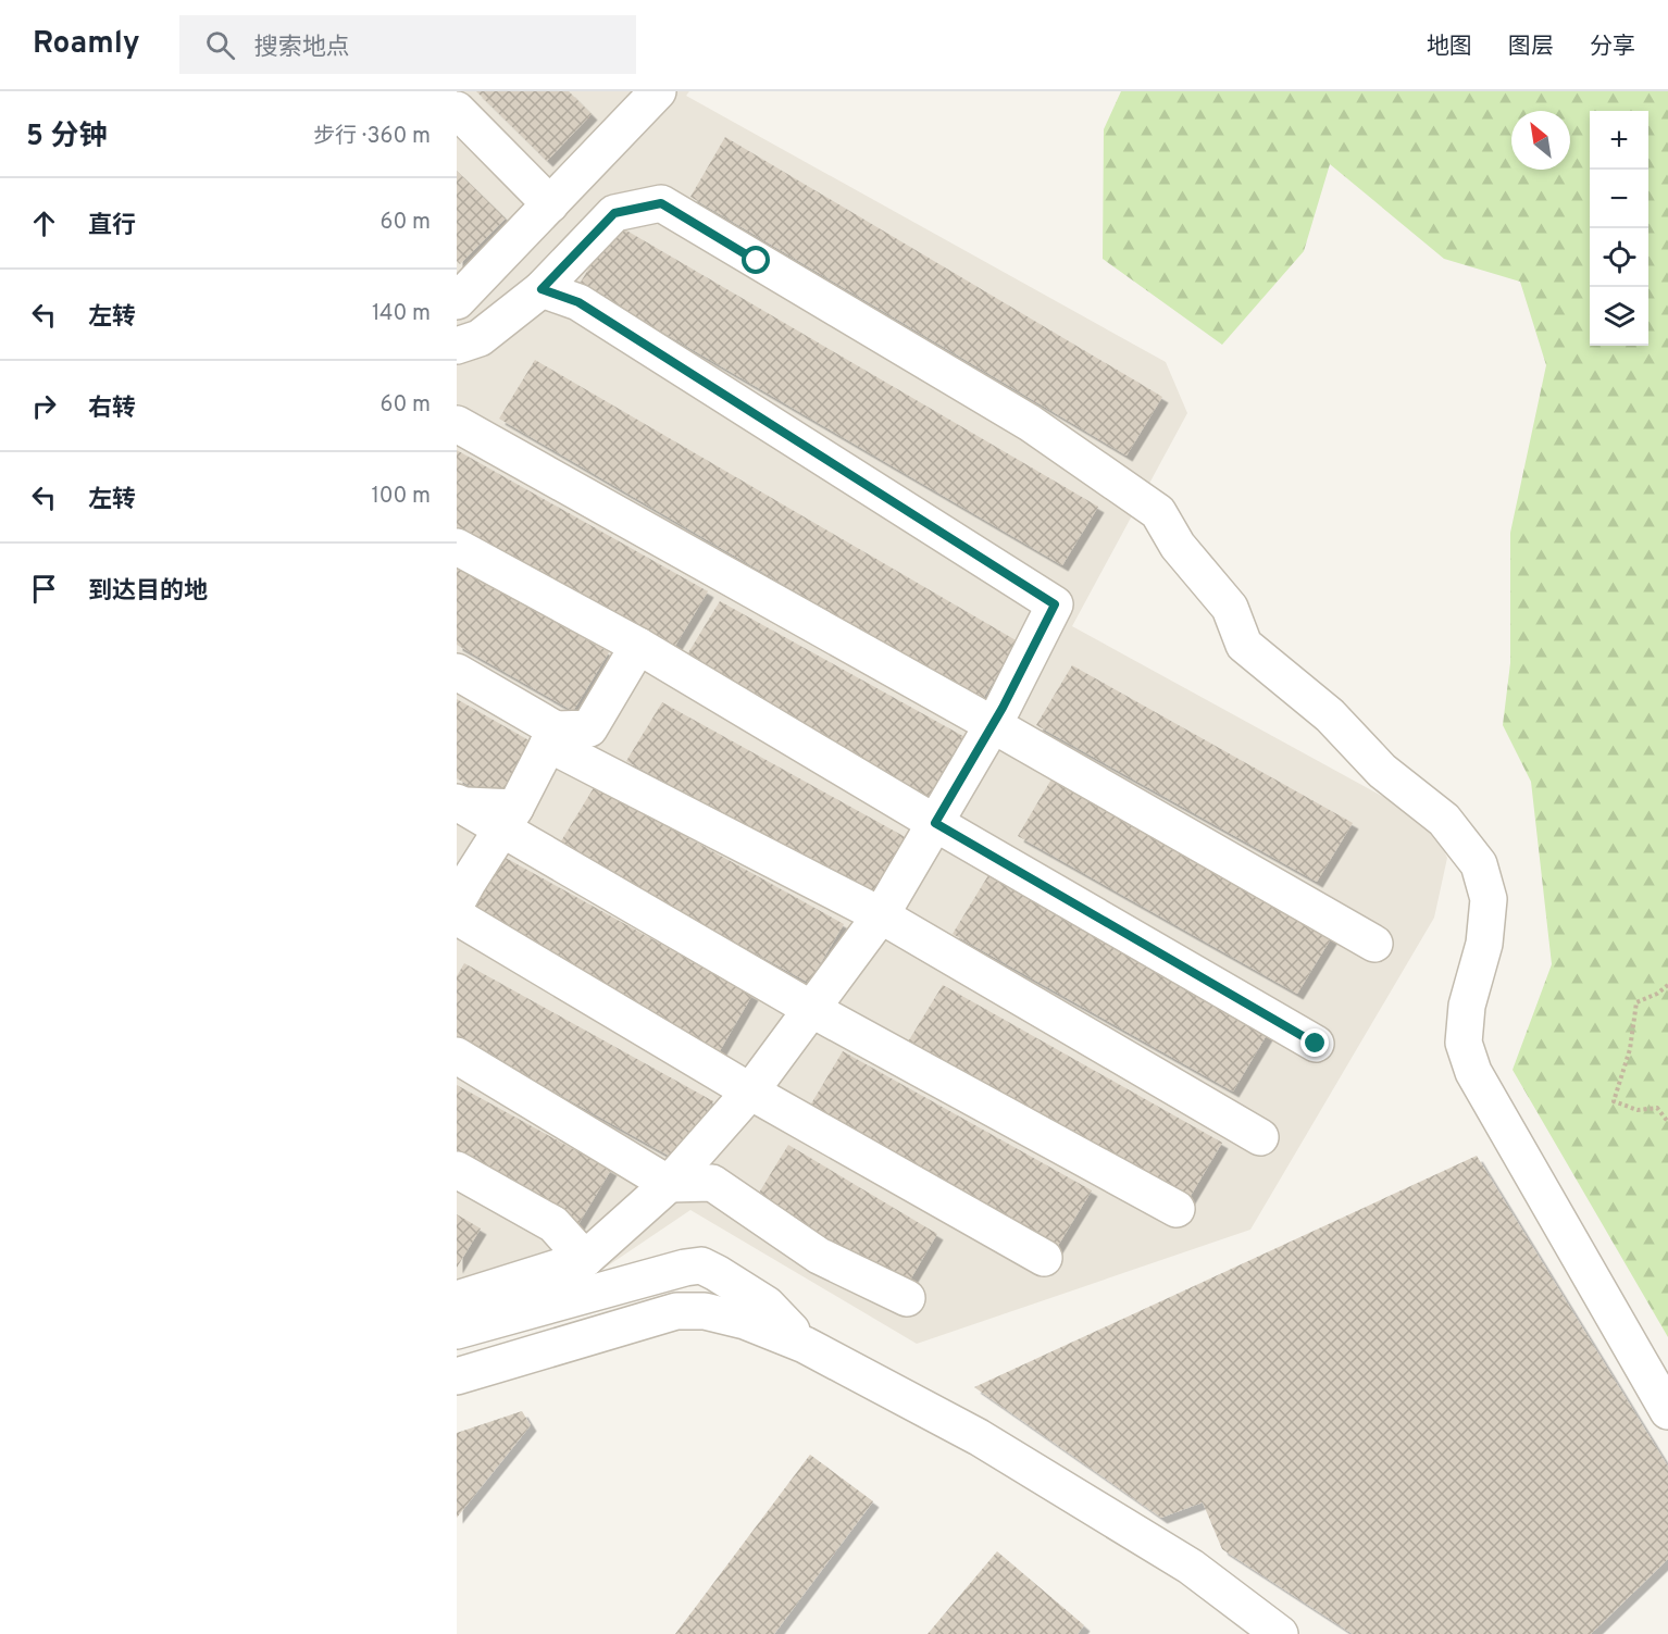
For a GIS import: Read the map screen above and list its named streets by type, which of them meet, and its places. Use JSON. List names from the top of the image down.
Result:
{
  "north": "top left",
  "page": {
    "header": "Roamly",
    "search": "搜索地点",
    "nav": ["地图", "图层", "分享"],
    "heading": ["5 分钟", "步行 · 360 m"],
    "map_buttons": ["+", "−"],
    "list": [
      ["直行", "60 m"],
      ["左转", "140 m"],
      ["右转", "60 m"],
      ["左转", "100 m"],
      "到达目的地"
    ]
  }
}
